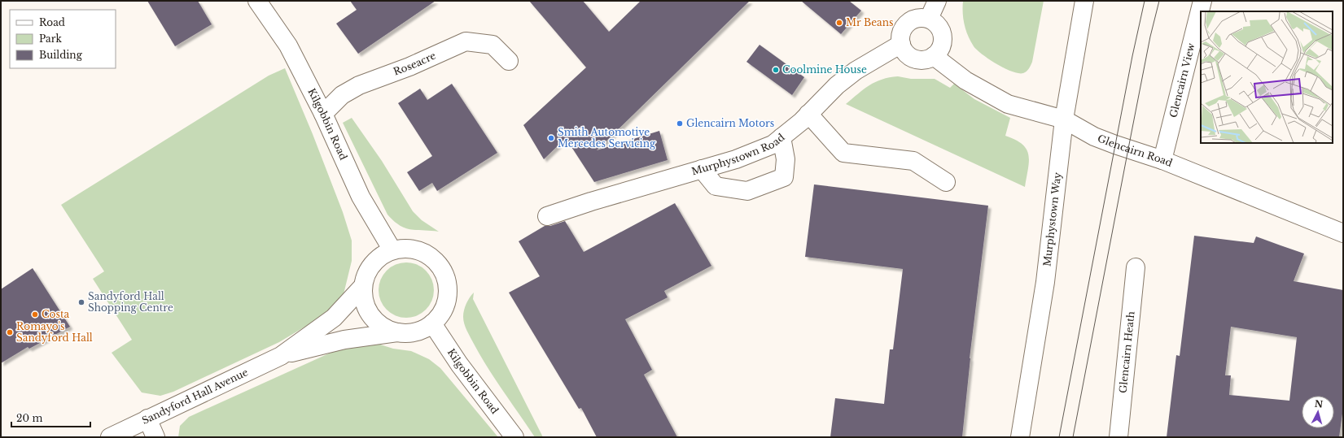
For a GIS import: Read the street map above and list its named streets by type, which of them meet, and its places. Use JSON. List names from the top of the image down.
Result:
{
  "streets": {
    "street": [
      "Roseacre",
      "Glencairn View",
      "Kilgobbin Road",
      "Glencairn Road",
      "Murphystown Road",
      "Murphystown Way",
      "Glencairn Heath",
      "Sandyford Hall Avenue"
    ]
  },
  "crossings": [
    ["Roseacre", "Kilgobbin Road"],
    ["Glencairn View", "Glencairn Road"],
    ["Kilgobbin Road", "Sandyford Hall Avenue"],
    ["Glencairn Road", "Murphystown Road"],
    ["Glencairn Road", "Murphystown Way"]
  ],
  "places": [
    "Mr Beans",
    "Coolmine House",
    "Glencairn Motors",
    "Smith Automotive Mercedes Servicing",
    "Sandyford Hall Shopping Centre",
    "Costa",
    "Romayo's Sandyford Hall"
  ],
  "legend": ["Road", "Park", "Building"],
  "scale_bar": "20 m",
  "north": "top"
}
